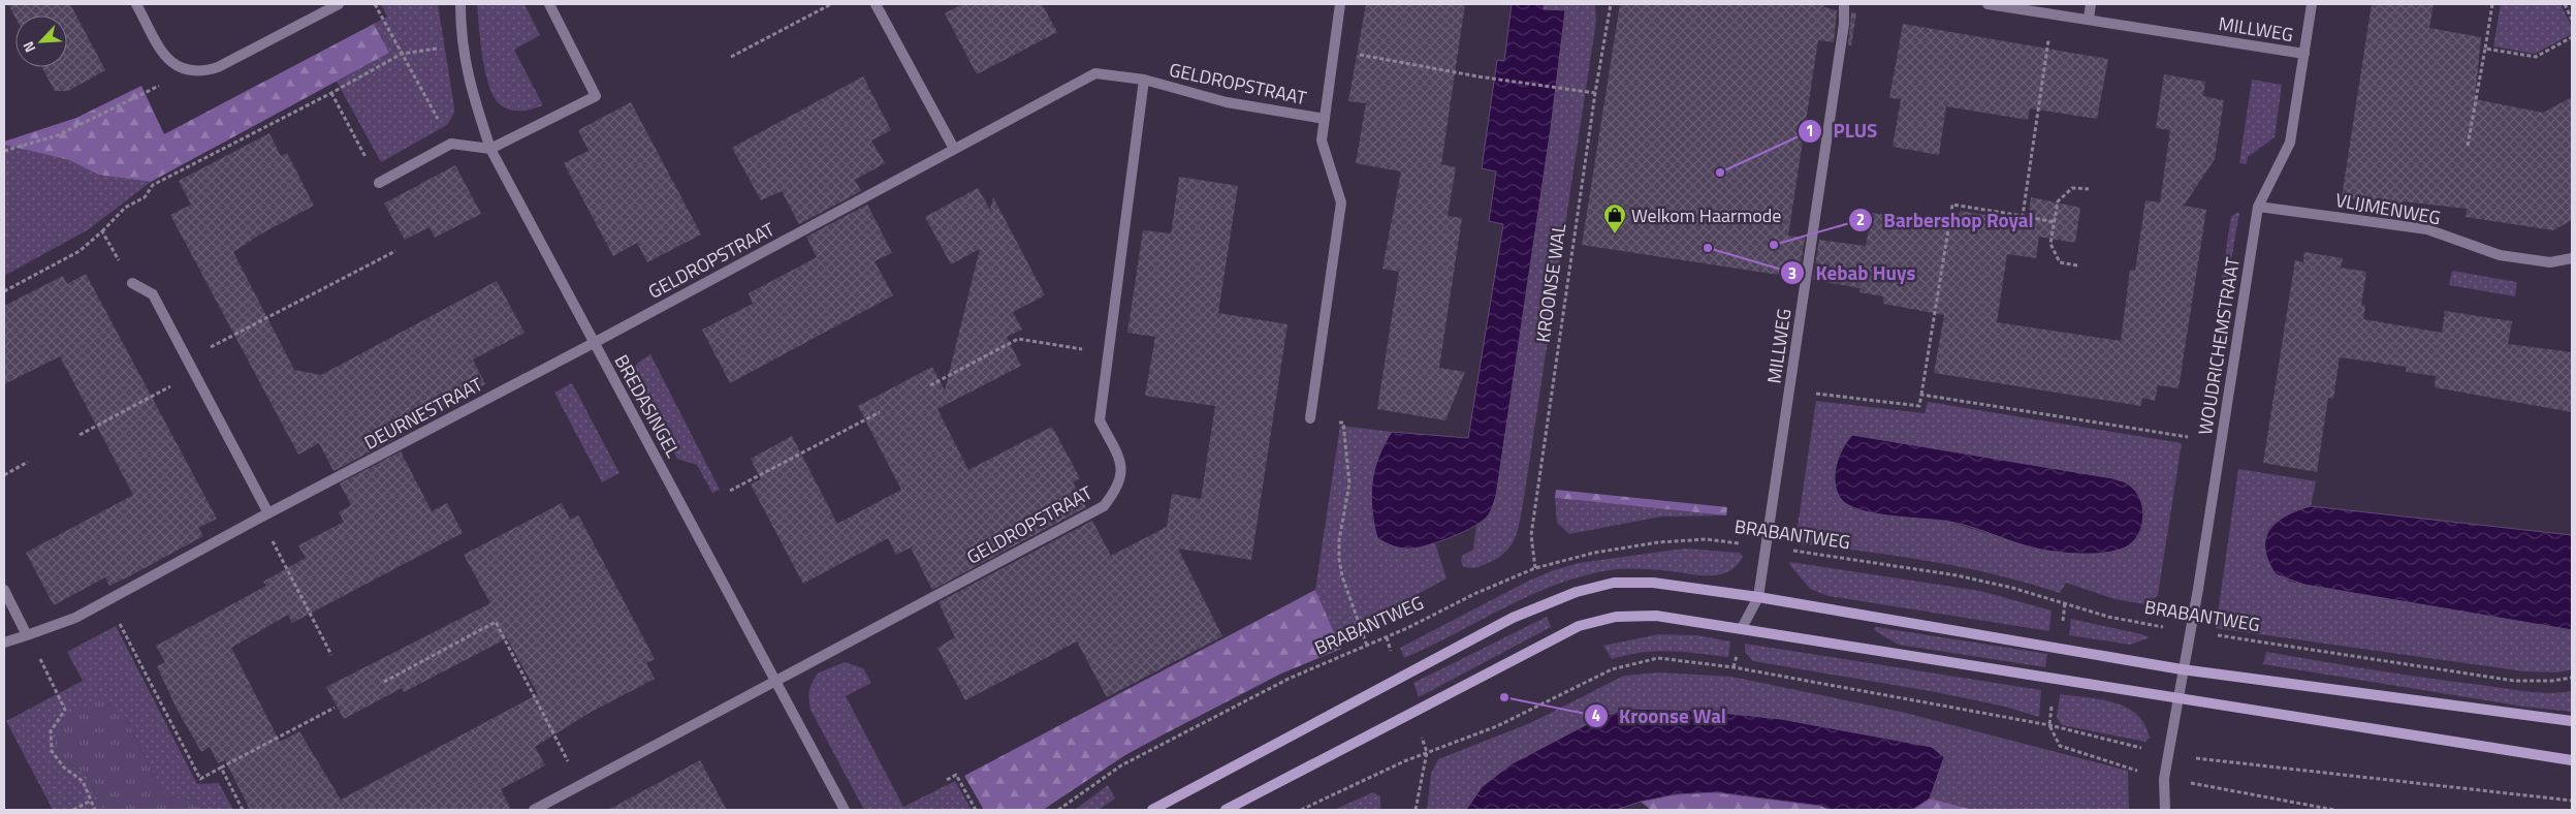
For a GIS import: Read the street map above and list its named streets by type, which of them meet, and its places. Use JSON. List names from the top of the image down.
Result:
{
  "streets": {
    "street": [
      "MILLWEG",
      "GELDROPSTRAAT",
      "VLIJMENWEG",
      "WOUDRICHEMSTRAAT",
      "BREDASINGEL",
      "DEURNESTRAAT"
    ],
    "path": ["KROONSE WAL", "BRABANTWEG"]
  },
  "crossings": [
    ["MILLWEG", "WOUDRICHEMSTRAAT"],
    ["MILLWEG", "BRABANTWEG"],
    ["GELDROPSTRAAT", "BREDASINGEL"],
    ["GELDROPSTRAAT", "DEURNESTRAAT"],
    ["VLIJMENWEG", "WOUDRICHEMSTRAAT"],
    ["KROONSE WAL", "BRABANTWEG"],
    ["WOUDRICHEMSTRAAT", "BRABANTWEG"],
    ["BREDASINGEL", "DEURNESTRAAT"]
  ],
  "places": {
    "other": [
      "PLUS",
      "Barbershop Royal",
      "Kebab Huys",
      "Kroonse Wal"
    ],
    "shop": ["Welkom Haarmode"]
  },
  "north": "bottom left"
}
